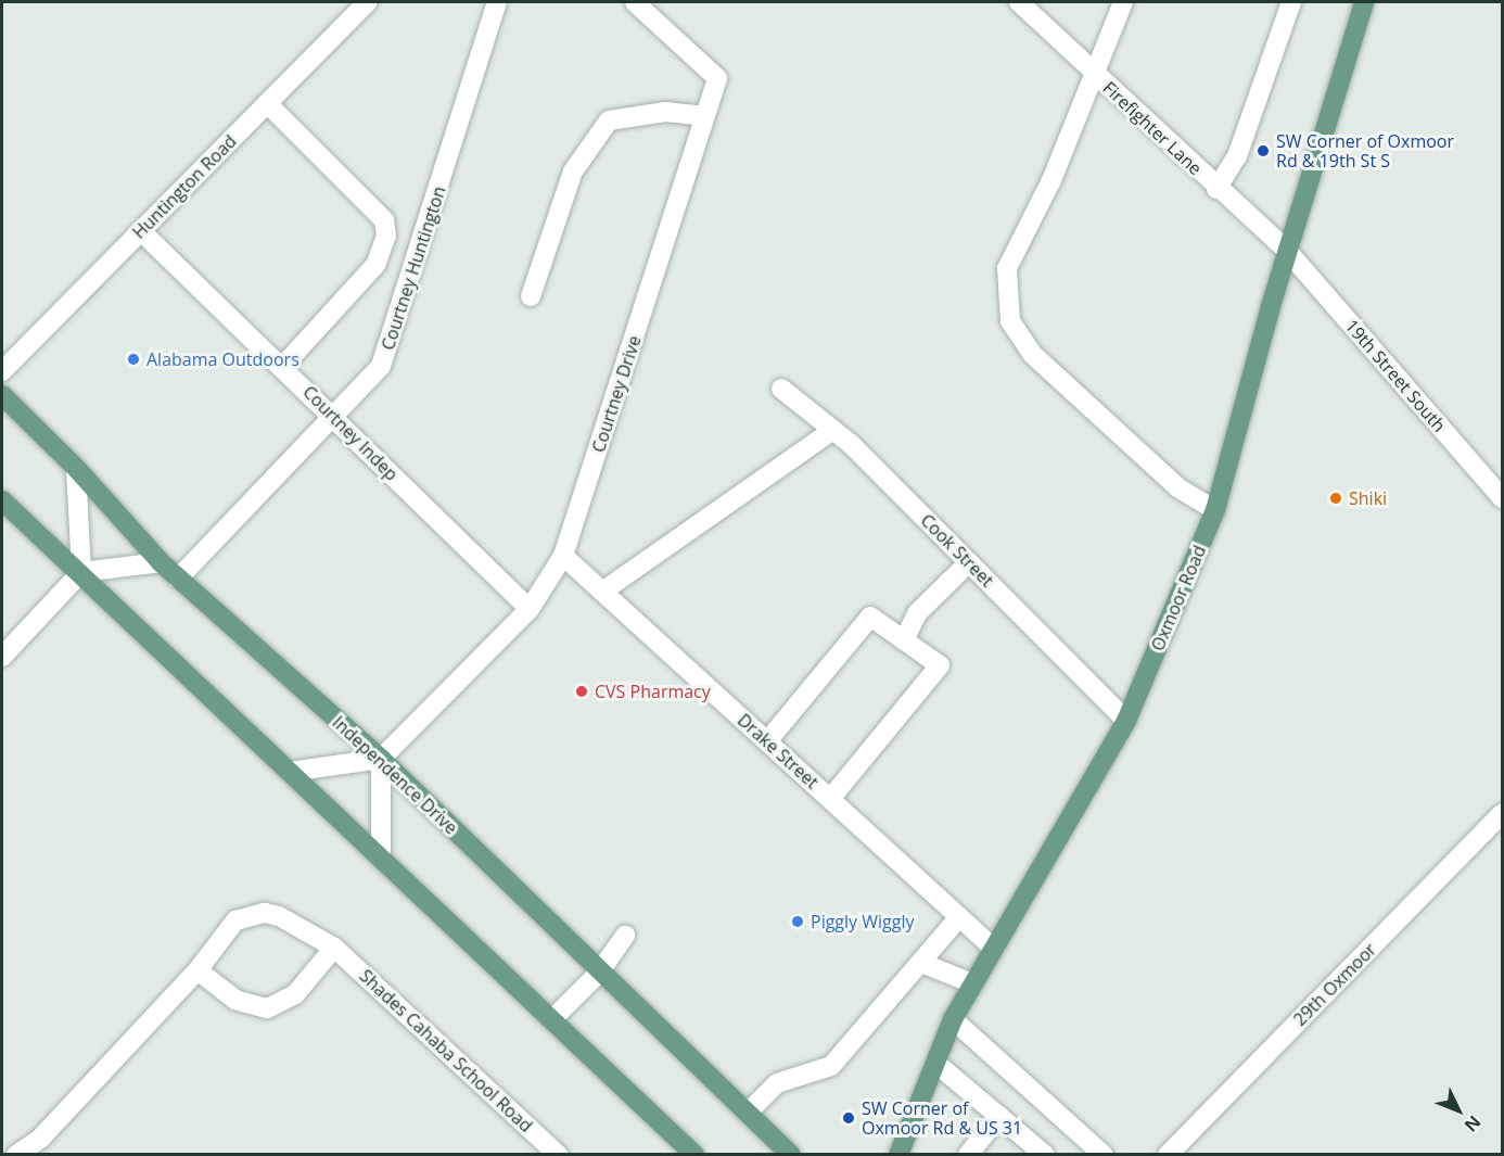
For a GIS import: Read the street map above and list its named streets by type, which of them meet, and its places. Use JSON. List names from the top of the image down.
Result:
{
  "streets": {
    "main road": ["Oxmoor Road", "Independence Drive"],
    "street": [
      "Firefighter Lane",
      "Huntington Road",
      "Courtney Huntington",
      "19th Street South",
      "Courtney Drive",
      "Courtney Indep",
      "Cook Street",
      "Drake Street",
      "29th Oxmoor",
      "Shades Cahaba School Road"
    ]
  },
  "crossings": [
    ["Firefighter Lane", "19th Street South"],
    ["Firefighter Lane", "Oxmoor Road"],
    ["Huntington Road", "Courtney Indep"],
    ["Courtney Huntington", "Courtney Indep"],
    ["Courtney Huntington", "Independence Drive"],
    ["19th Street South", "Oxmoor Road"],
    ["Courtney Drive", "Courtney Indep"],
    ["Courtney Drive", "Drake Street"],
    ["Courtney Drive", "Independence Drive"],
    ["Cook Street", "Oxmoor Road"],
    ["Oxmoor Road", "Drake Street"]
  ],
  "places": [
    "SW Corner of Oxmoor Rd & 19th St S",
    "Alabama Outdoors",
    "Shiki",
    "CVS Pharmacy",
    "Piggly Wiggly",
    "SW Corner of Oxmoor Rd & US 31"
  ],
  "north": "bottom right"
}
